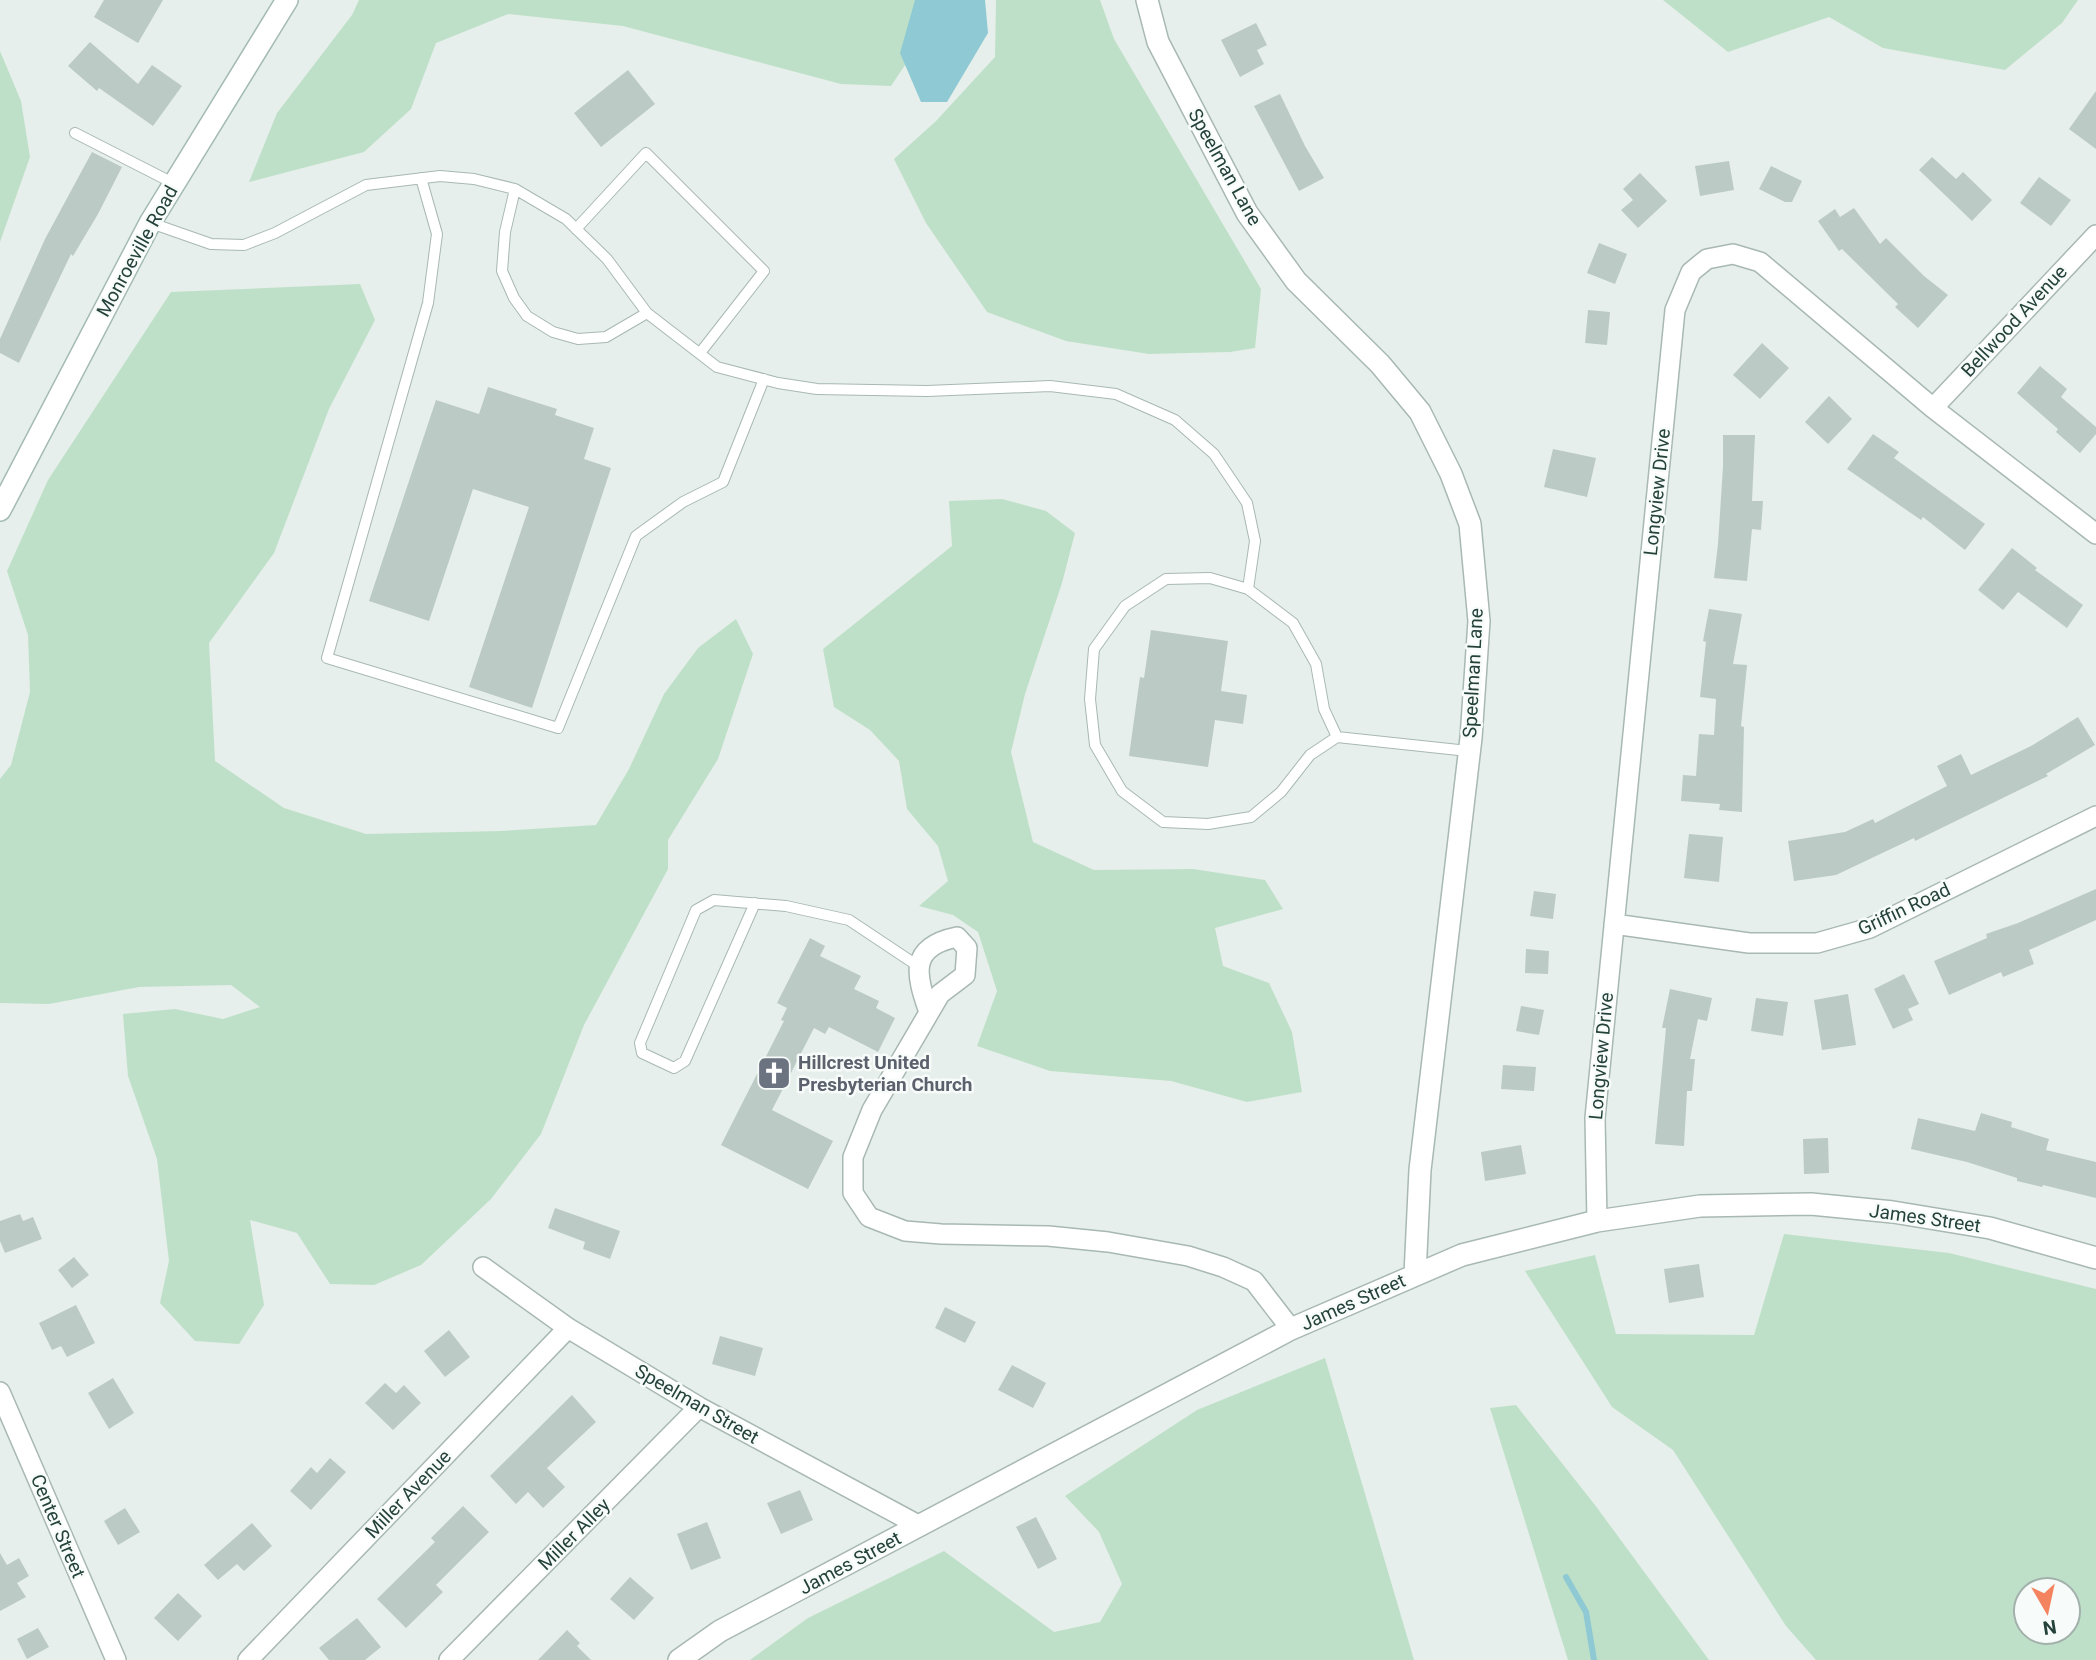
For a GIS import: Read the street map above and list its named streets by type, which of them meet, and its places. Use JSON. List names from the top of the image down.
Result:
{
  "streets": {
    "street": [
      "Speelman Lane",
      "Monroeville Road",
      "Bellwood Avenue",
      "Longview Drive",
      "Griffin Road",
      "James Street",
      "Speelman Street",
      "Miller Avenue",
      "Center Street",
      "Miller Alley"
    ]
  },
  "crossings": [
    ["Speelman Lane", "James Street"],
    ["Bellwood Avenue", "Longview Drive"],
    ["Longview Drive", "Griffin Road"],
    ["Longview Drive", "James Street"],
    ["James Street", "Speelman Street"],
    ["Speelman Street", "Miller Avenue"],
    ["Speelman Street", "Miller Alley"]
  ],
  "places": {
    "church": ["Hillcrest United Presbyterian Church"]
  },
  "north": "bottom"
}
